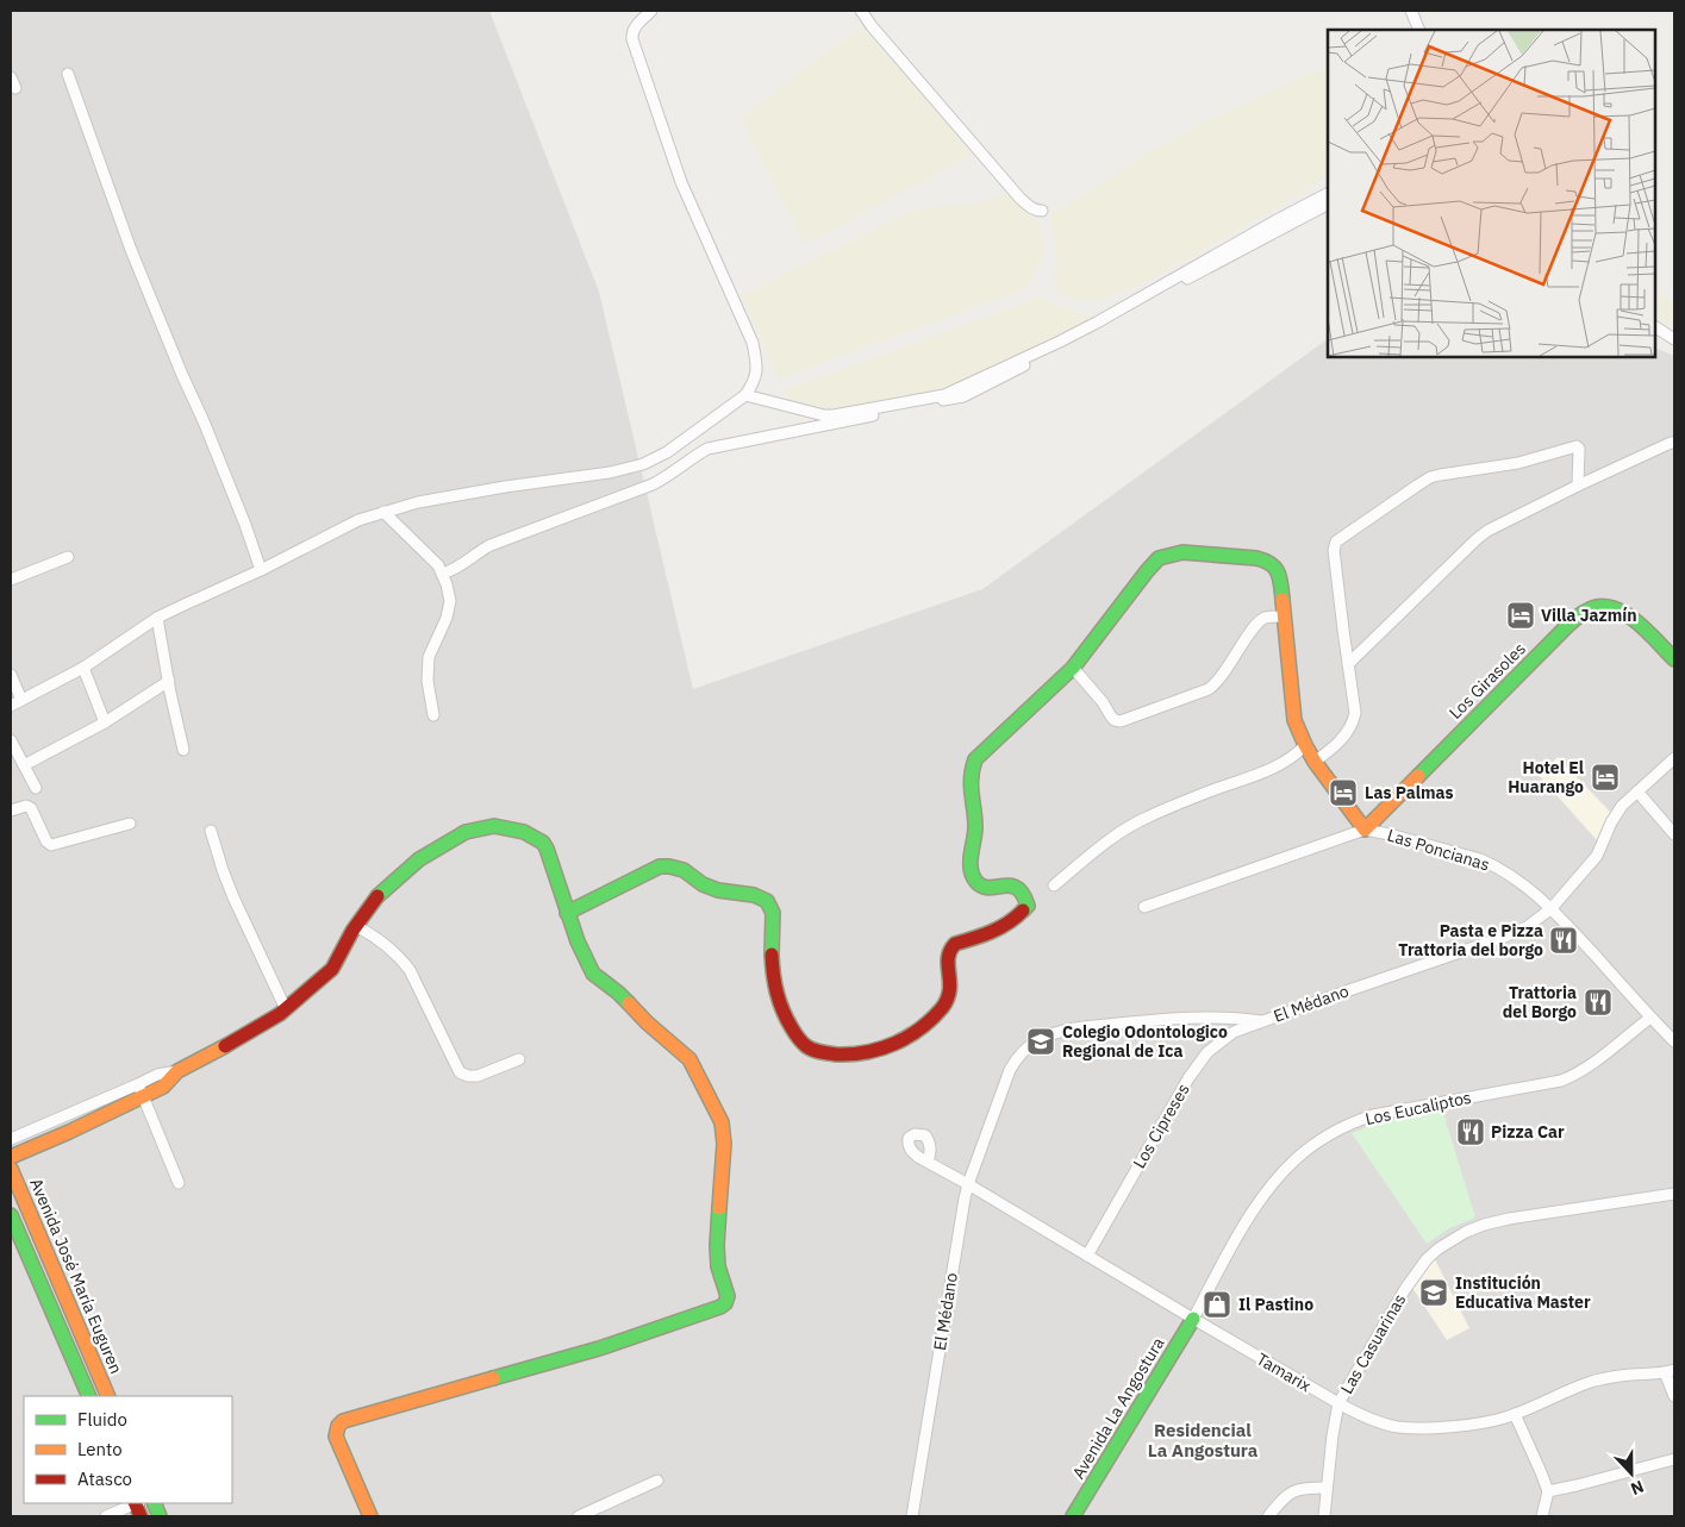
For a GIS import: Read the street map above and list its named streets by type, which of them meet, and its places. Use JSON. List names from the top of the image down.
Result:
{
  "streets": {
    "street": [
      "Los Girasoles",
      "Las Poncianas",
      "El Médano",
      "Los Eucaliptos",
      "Los Cipreses",
      "Avenida José María Euguren",
      "Las Casuarinas",
      "Tamarix",
      "Avenida La Angostura"
    ]
  },
  "crossings": [
    ["Los Girasoles", "Las Poncianas"],
    ["Las Poncianas", "El Médano"],
    ["Las Poncianas", "Los Eucaliptos"],
    ["El Médano", "Los Cipreses"],
    ["El Médano", "Tamarix"],
    ["Los Eucaliptos", "Tamarix"],
    ["Los Eucaliptos", "Avenida La Angostura"],
    ["Los Cipreses", "Tamarix"],
    ["Las Casuarinas", "Tamarix"],
    ["Tamarix", "Avenida La Angostura"]
  ],
  "districts": ["Residencial La Angostura"],
  "places": {
    "hotel": ["Villa Jazmín", "Hotel El Huarango", "Las Palmas"],
    "restaurant": ["Pasta e Pizza Trattoria del borgo", "Trattoria del Borgo", "Pizza Car"],
    "school or university": ["Colegio Odontologico Regional de Ica", "Institución Educativa Master"],
    "shop": ["Il Pastino"]
  },
  "legend": ["Fluido", "Lento", "Atasco"],
  "north": "bottom"
}
